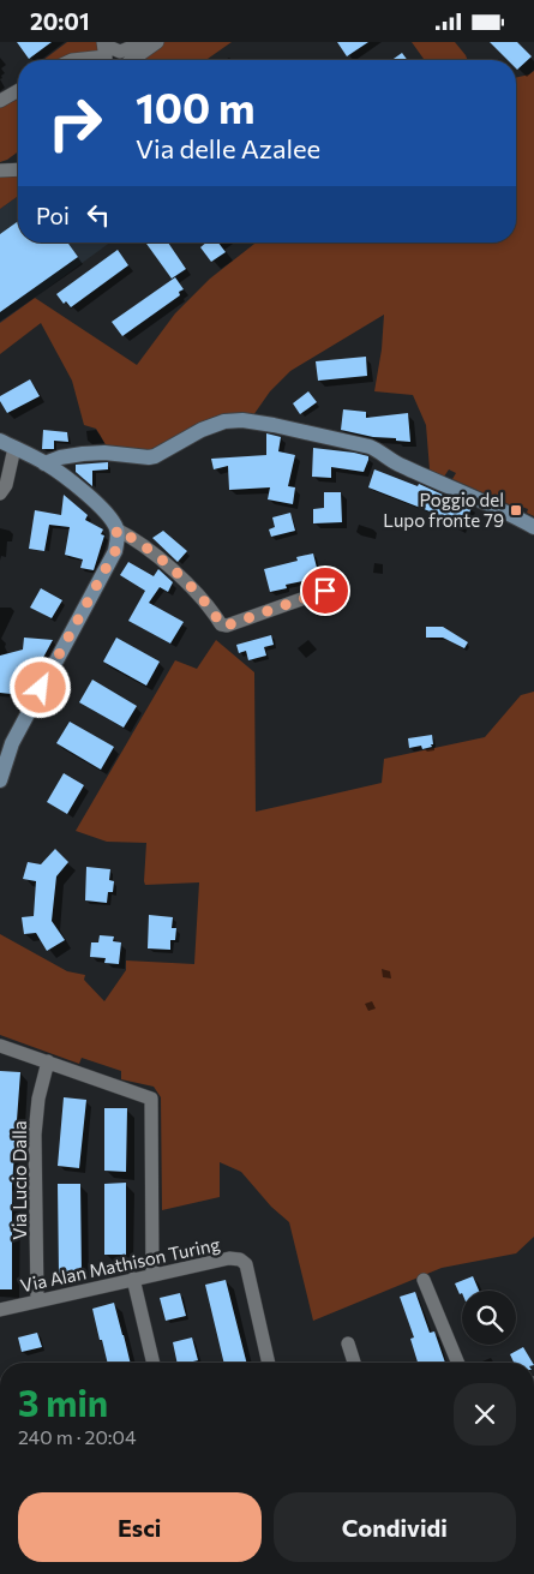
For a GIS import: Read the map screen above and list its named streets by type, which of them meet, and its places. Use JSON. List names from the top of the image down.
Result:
{
  "streets": {
    "street": ["Via Lucio Dalla", "Via Alan Mathison Turing"]
  },
  "crossings": [
    ["Via Lucio Dalla", "Via Alan Mathison Turing"]
  ],
  "places": {
    "transit": ["Poggio del Lupo fronte 79"]
  },
  "page": {
    "status": "20:01",
    "turn": ["100 m", "Via delle Azalee"],
    "then": "Poi",
    "heading": ["3 min", "240 m · 20:04"],
    "buttons": ["Esci", "Condividi"]
  }
}
